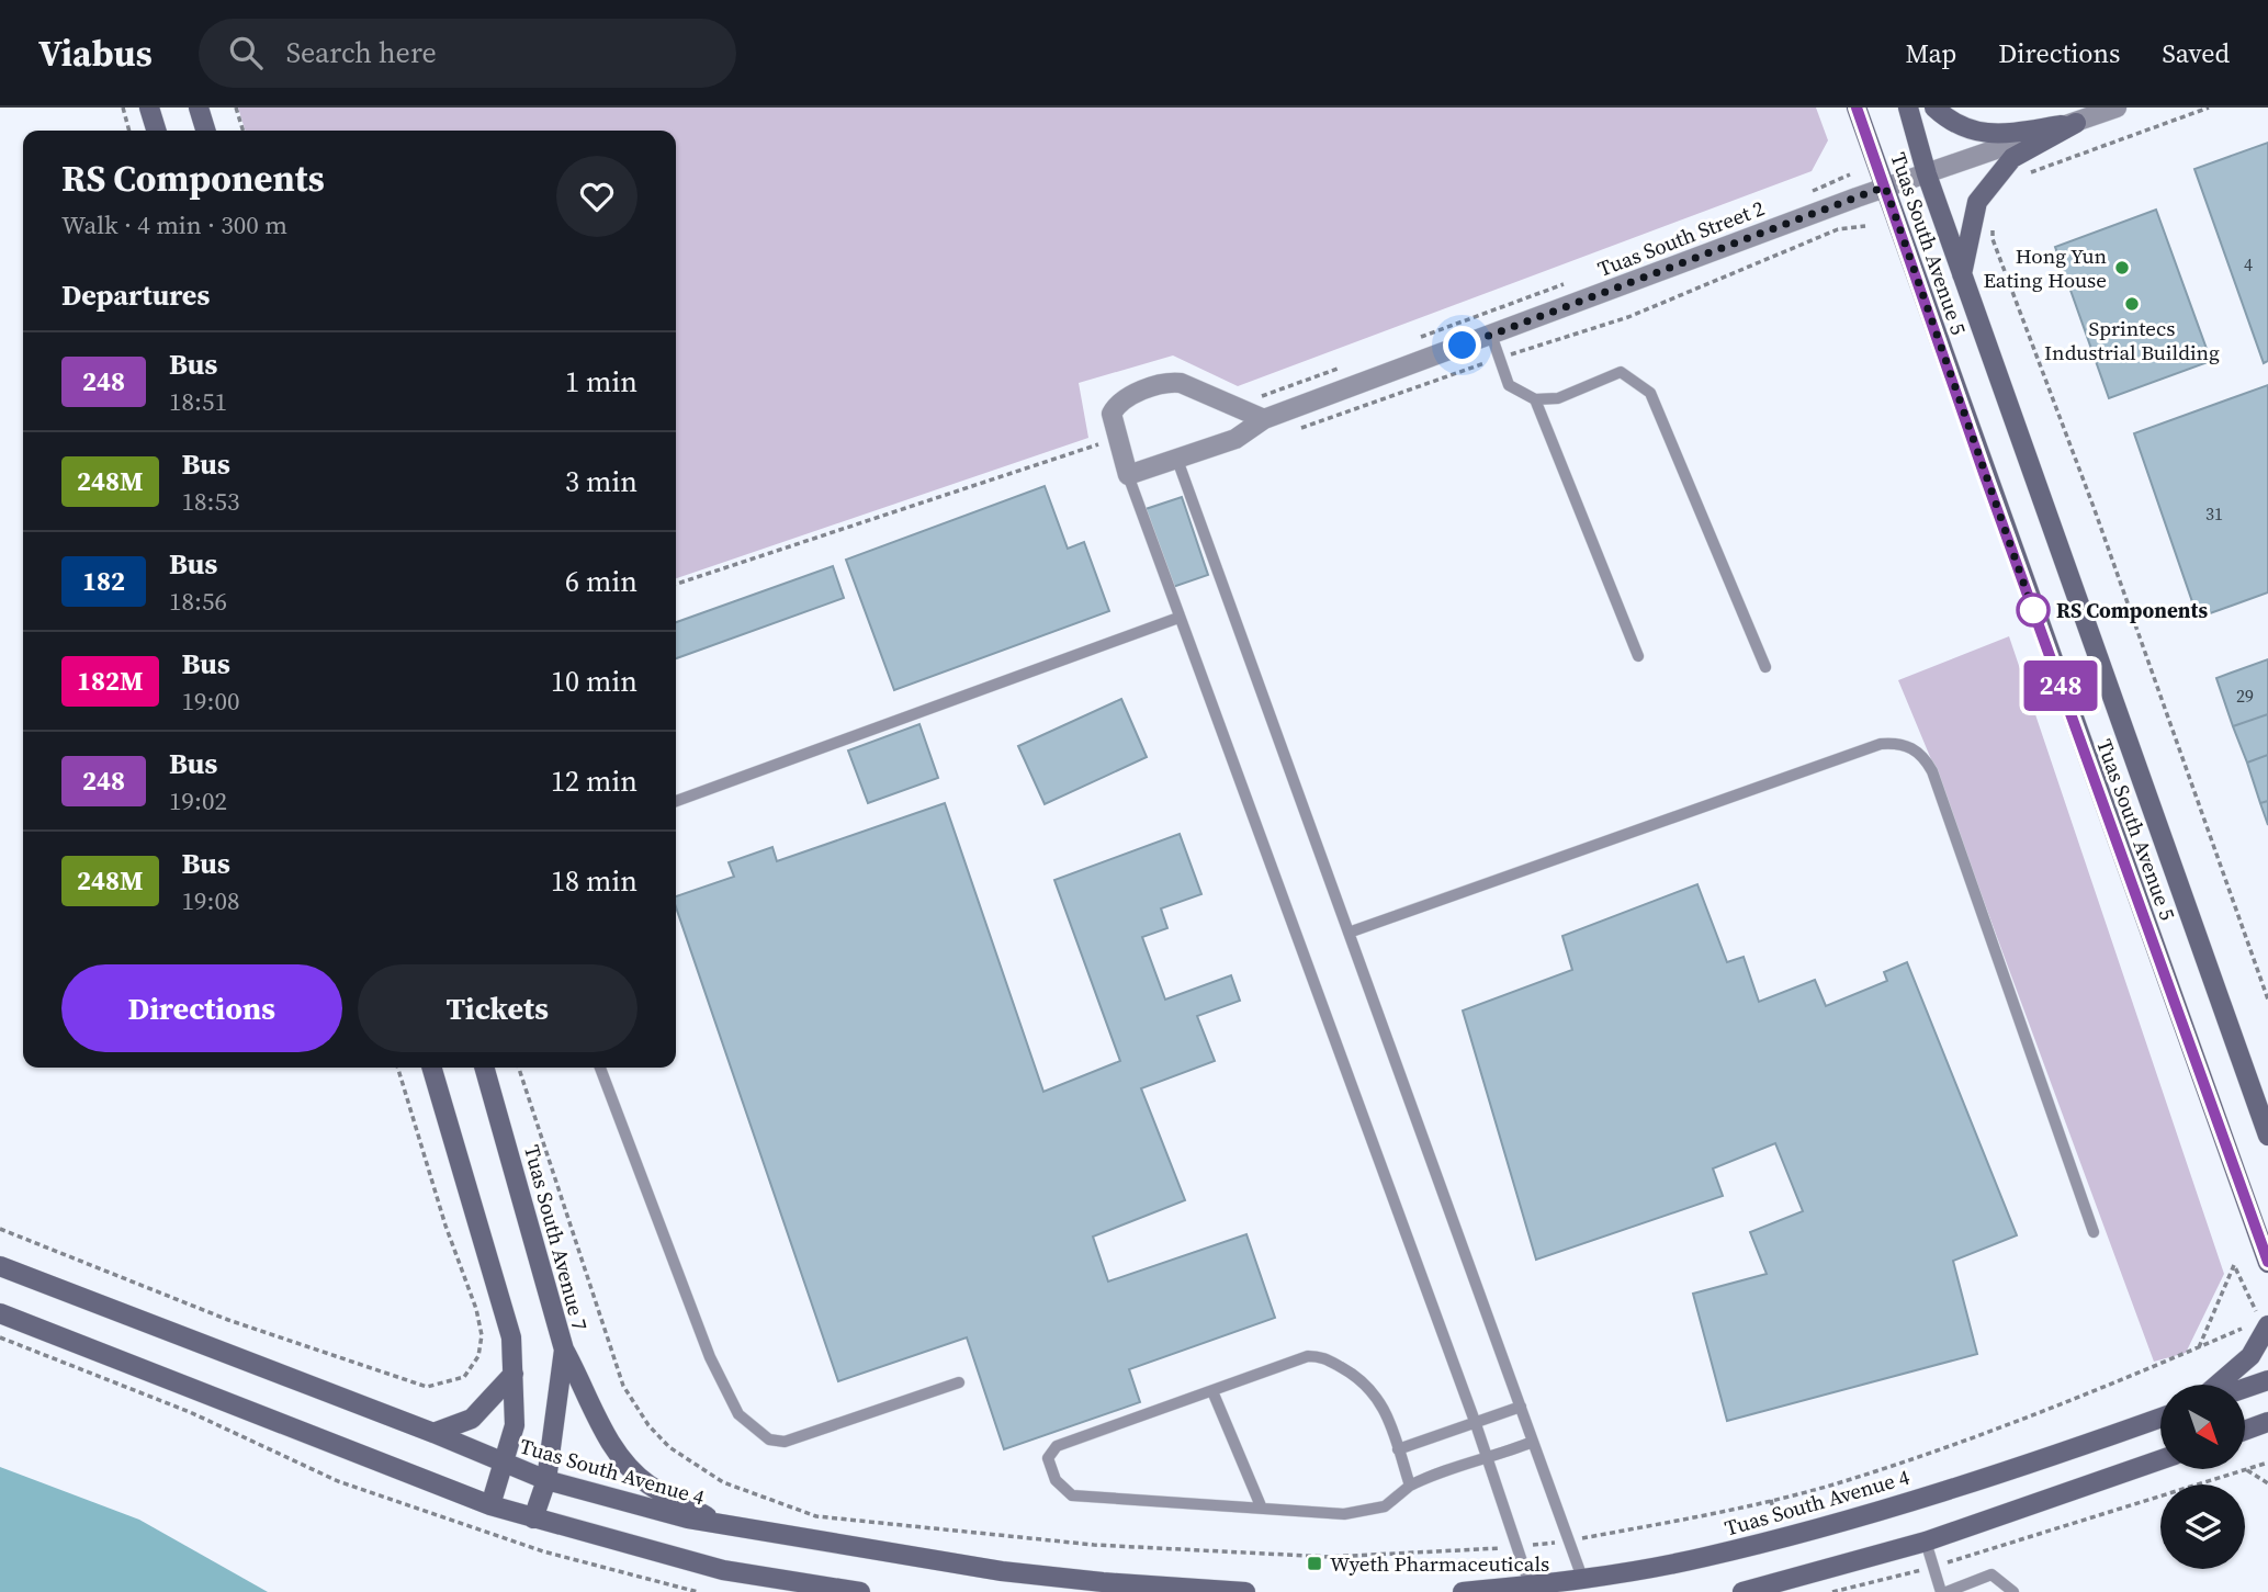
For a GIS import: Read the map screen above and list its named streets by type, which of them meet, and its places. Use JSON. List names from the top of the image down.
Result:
{
  "streets": {
    "street": [
      "Tuas South Street 2",
      "Tuas South Avenue 5",
      "Tuas South Avenue 7",
      "Tuas South Avenue 4"
    ]
  },
  "crossings": [
    ["Tuas South Street 2", "Tuas South Avenue 5"],
    ["Tuas South Avenue 7", "Tuas South Avenue 4"]
  ],
  "places": {
    "other": ["Hong Yun Eating House", "Sprintecs Industrial Building", "RS Components"],
    "transit": ["Wyeth Pharmaceuticals"]
  },
  "lines": ["bus line 248"],
  "house_numbers": ["4", "31", "29"],
  "north": "bottom right",
  "page": {
    "header": "Viabus",
    "search": "Search here",
    "nav": ["Map", "Directions", "Saved"],
    "on_map": "248",
    "heading": [
      ["RS Components", "Walk · 4 min · 300 m"],
      "Departures"
    ],
    "list": [
      {
        "mark": "248",
        "name": "Bus",
        "note": "18:51",
        "value": "1 min"
      },
      {
        "mark": "248M",
        "name": "Bus",
        "note": "18:53",
        "value": "3 min"
      },
      {
        "mark": "182",
        "name": "Bus",
        "note": "18:56",
        "value": "6 min"
      },
      {
        "mark": "182M",
        "name": "Bus",
        "note": "19:00",
        "value": "10 min"
      },
      {
        "mark": "248",
        "name": "Bus",
        "note": "19:02",
        "value": "12 min"
      },
      {
        "mark": "248M",
        "name": "Bus",
        "note": "19:08",
        "value": "18 min"
      }
    ],
    "buttons": ["Directions", "Tickets"]
  }
}
